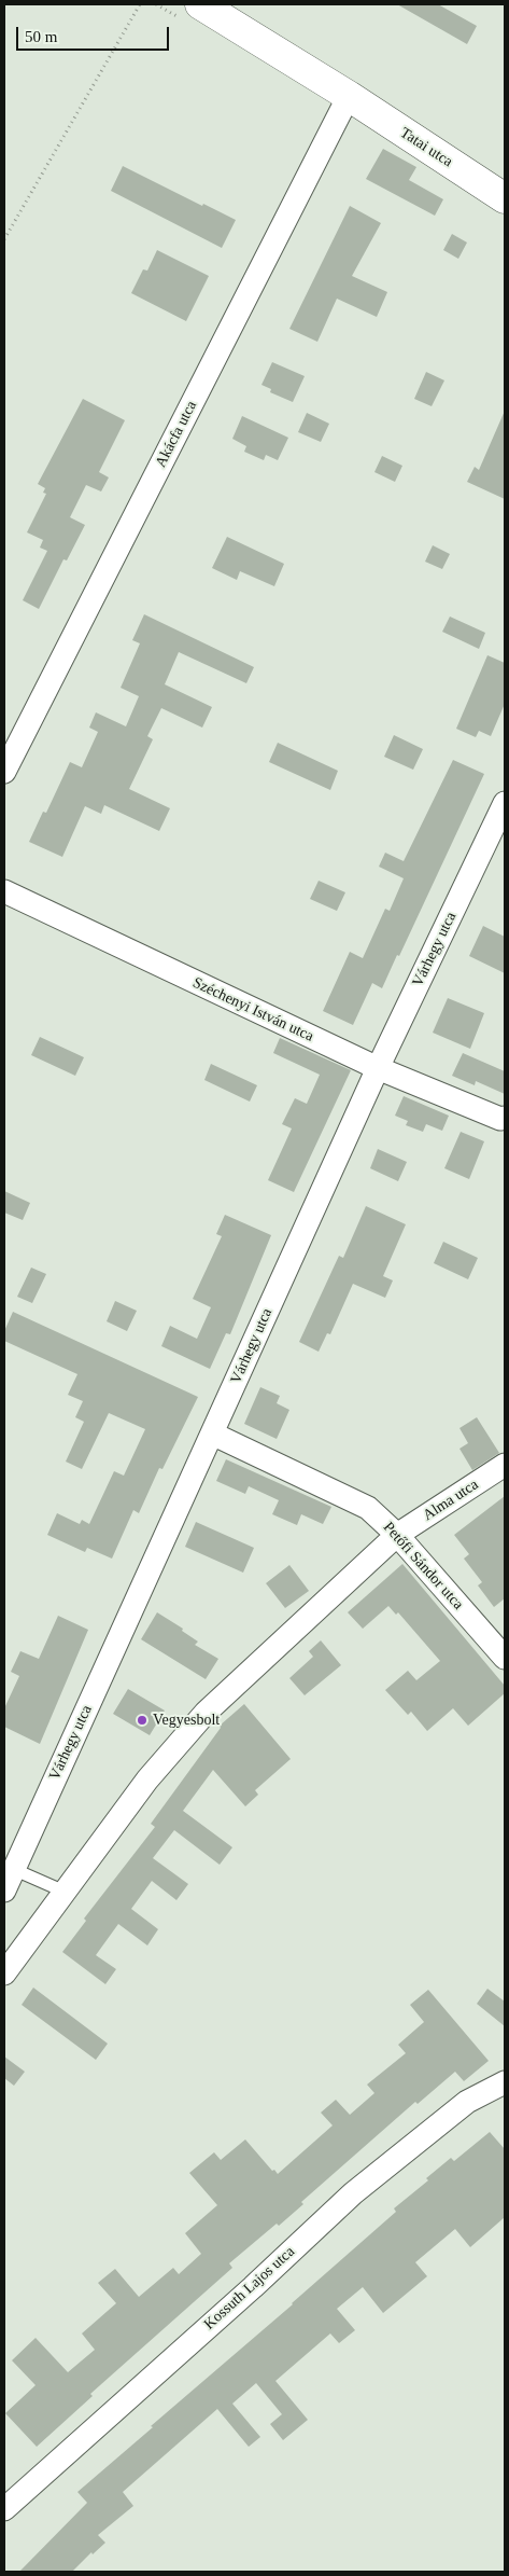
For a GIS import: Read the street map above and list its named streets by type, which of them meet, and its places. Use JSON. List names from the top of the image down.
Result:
{
  "streets": {
    "street": [
      "Tatai utca",
      "Akácfa utca",
      "Várhegy utca",
      "Széchenyi István utca",
      "Alma utca",
      "Petőfi Sándor utca",
      "Kossuth Lajos utca"
    ]
  },
  "crossings": [
    ["Tatai utca", "Akácfa utca"],
    ["Várhegy utca", "Széchenyi István utca"],
    ["Várhegy utca", "Petőfi Sándor utca"],
    ["Alma utca", "Petőfi Sándor utca"]
  ],
  "places": ["Vegyesbolt"],
  "scale_bar": "50 m"
}
